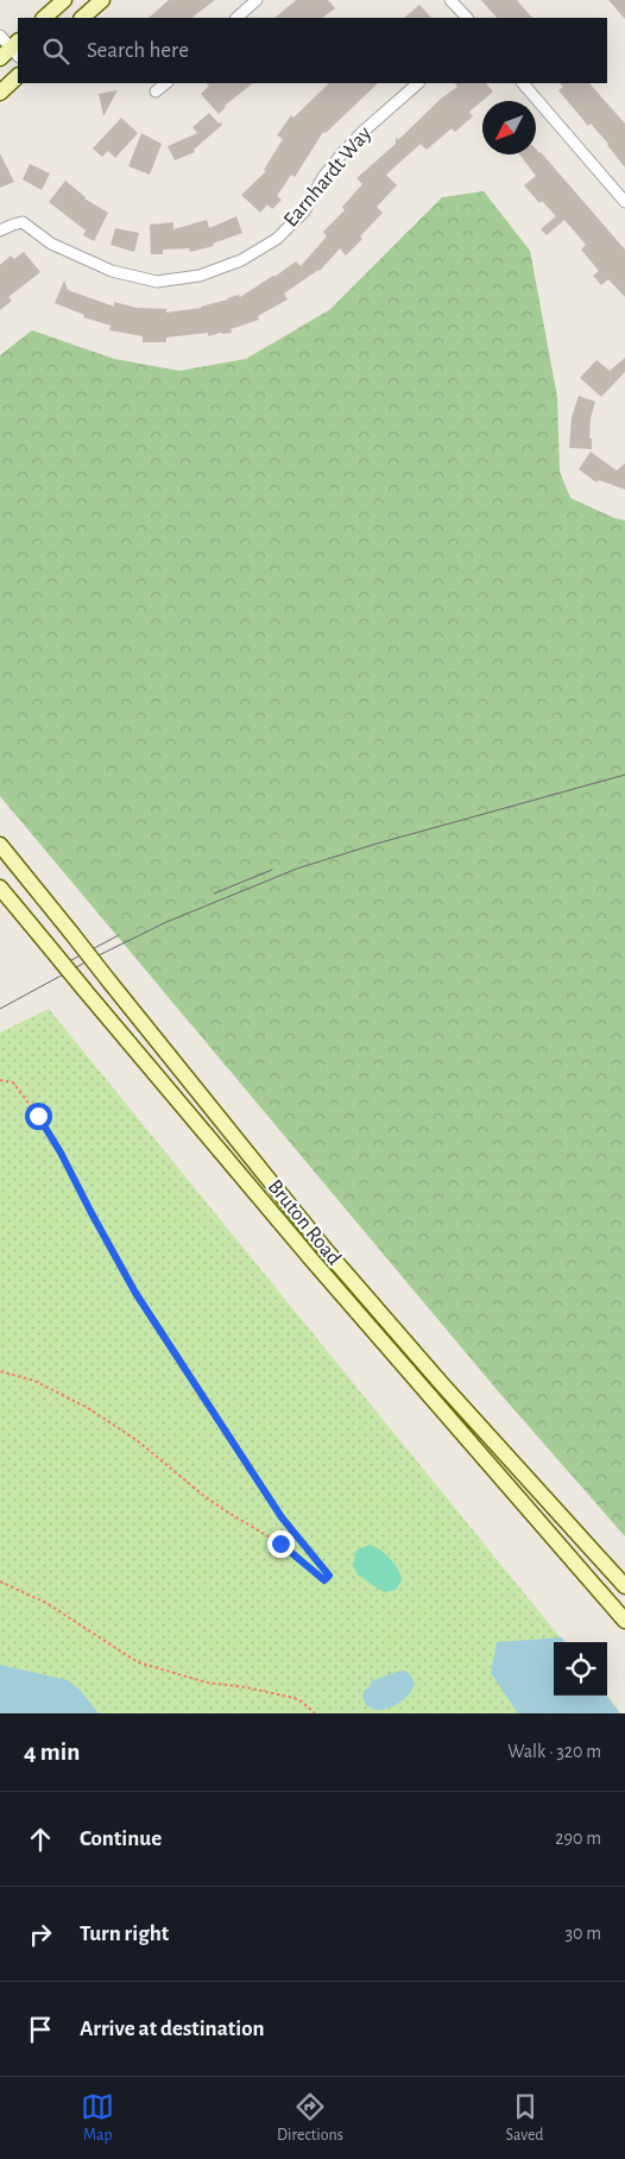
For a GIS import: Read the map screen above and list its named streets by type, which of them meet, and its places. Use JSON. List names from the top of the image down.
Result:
{
  "streets": {
    "main road": ["Bruton Road"],
    "street": ["Earnhardt Way"]
  },
  "north": "bottom left",
  "page": {
    "search": "Search here",
    "heading": ["4 min", "Walk · 320 m"],
    "list": [
      ["Continue", "290 m"],
      ["Turn right", "30 m"],
      "Arrive at destination"
    ],
    "nav": ["Map", "Directions", "Saved"]
  }
}
